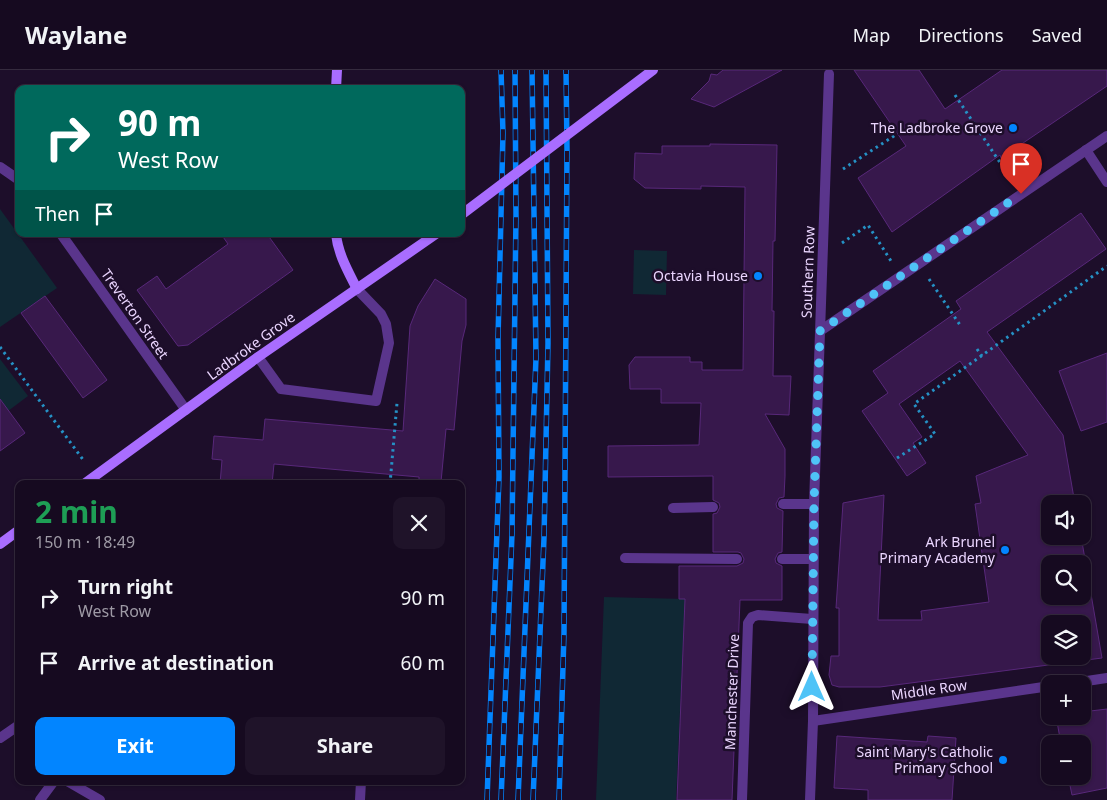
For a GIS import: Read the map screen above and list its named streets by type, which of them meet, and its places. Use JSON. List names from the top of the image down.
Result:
{
  "streets": {
    "main road": ["Ladbroke Grove"],
    "street": [
      "Southern Row",
      "Treverton Street",
      "Middle Row",
      "Manchester Drive"
    ]
  },
  "crossings": [
    ["Southern Row", "Middle Row"],
    ["Southern Row", "Manchester Drive"],
    ["Treverton Street", "Ladbroke Grove"]
  ],
  "places": [
    "The Ladbroke Grove",
    "Octavia House",
    "Ark Brunel Primary Academy",
    "Saint Mary's Catholic Primary School"
  ],
  "page": {
    "header": "Waylane",
    "nav": ["Map", "Directions", "Saved"],
    "turn": ["90 m", "West Row"],
    "then": "Then",
    "heading": ["2 min", "150 m · 18:49"],
    "map_buttons": ["+", "−"],
    "list": [
      {
        "name": "Turn right",
        "note": "West Row",
        "value": "90 m"
      },
      {
        "name": "Arrive at destination",
        "value": "60 m"
      }
    ],
    "buttons": ["Exit", "Share"]
  }
}
